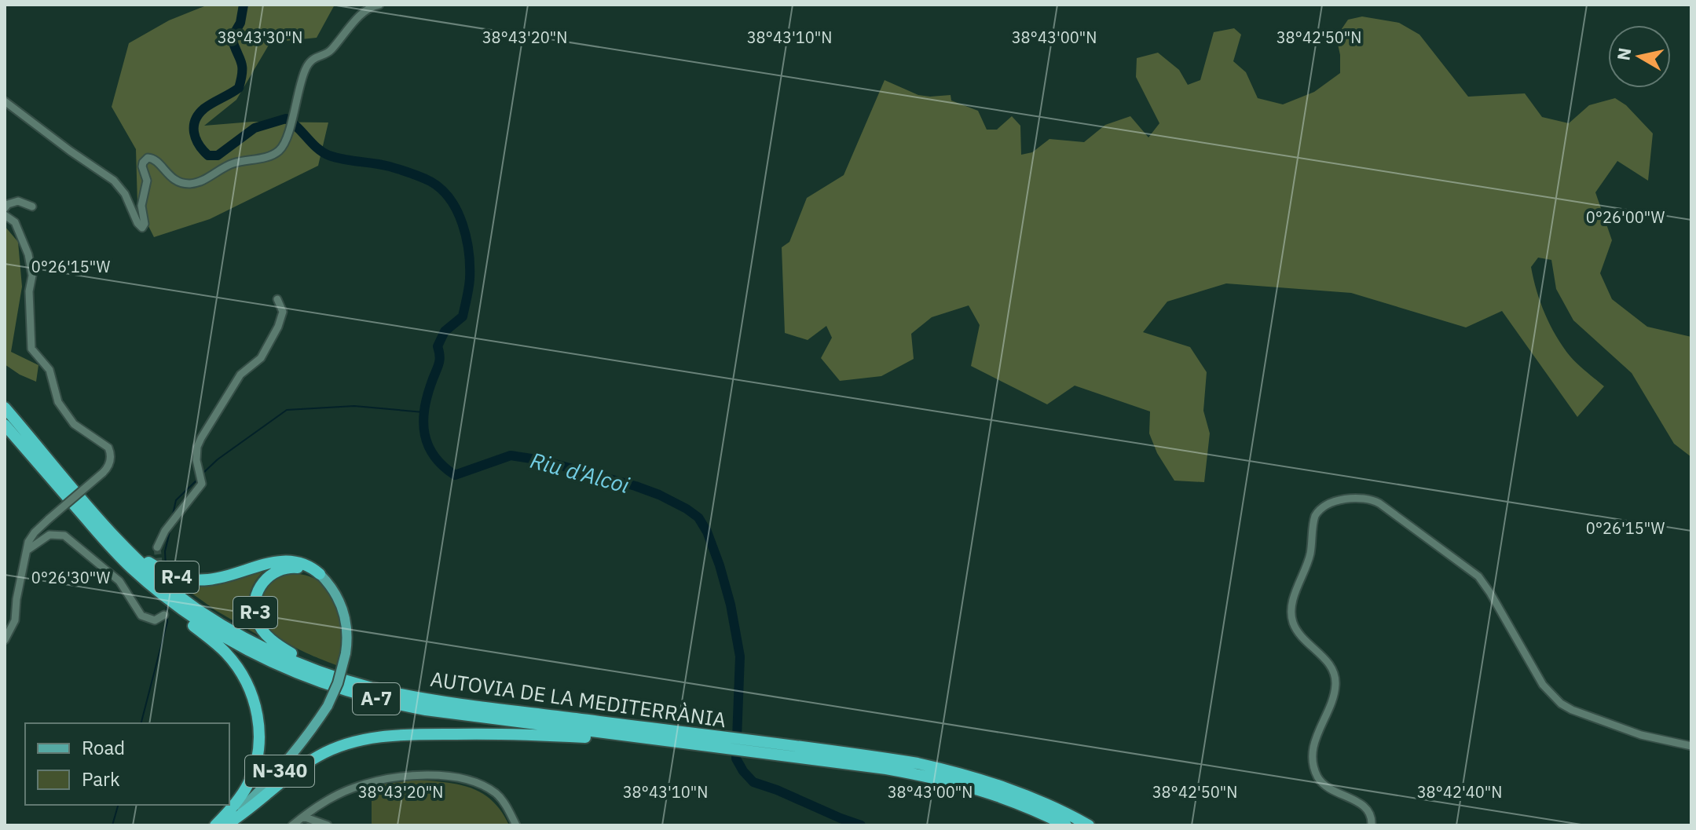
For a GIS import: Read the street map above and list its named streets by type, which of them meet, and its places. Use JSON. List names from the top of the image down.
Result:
{
  "streets": {
    "highway": [
      "R-4",
      "R-3",
      "A-7",
      "AUTOVIA DE LA MEDITERRÀNIA"
    ],
    "main road": ["N-340"]
  },
  "crossings": [
    ["R-4", "R-3"],
    ["R-4", "AUTOVIA DE LA MEDITERRÀNIA"],
    ["R-4", "N-340"],
    ["R-3", "AUTOVIA DE LA MEDITERRÀNIA"],
    ["R-3", "N-340"]
  ],
  "water": ["Riu d'Alcoi"],
  "legend": ["Road", "Park"],
  "north": "left",
  "coordinates": [
    "38°43'30\"N",
    "38°43'20\"N",
    "38°43'10\"N",
    "38°43'00\"N",
    "38°42'50\"N",
    "0°26'00\"W",
    "0°26'15\"W",
    "0°26'30\"W",
    "38°42'40\"N"
  ]
}
